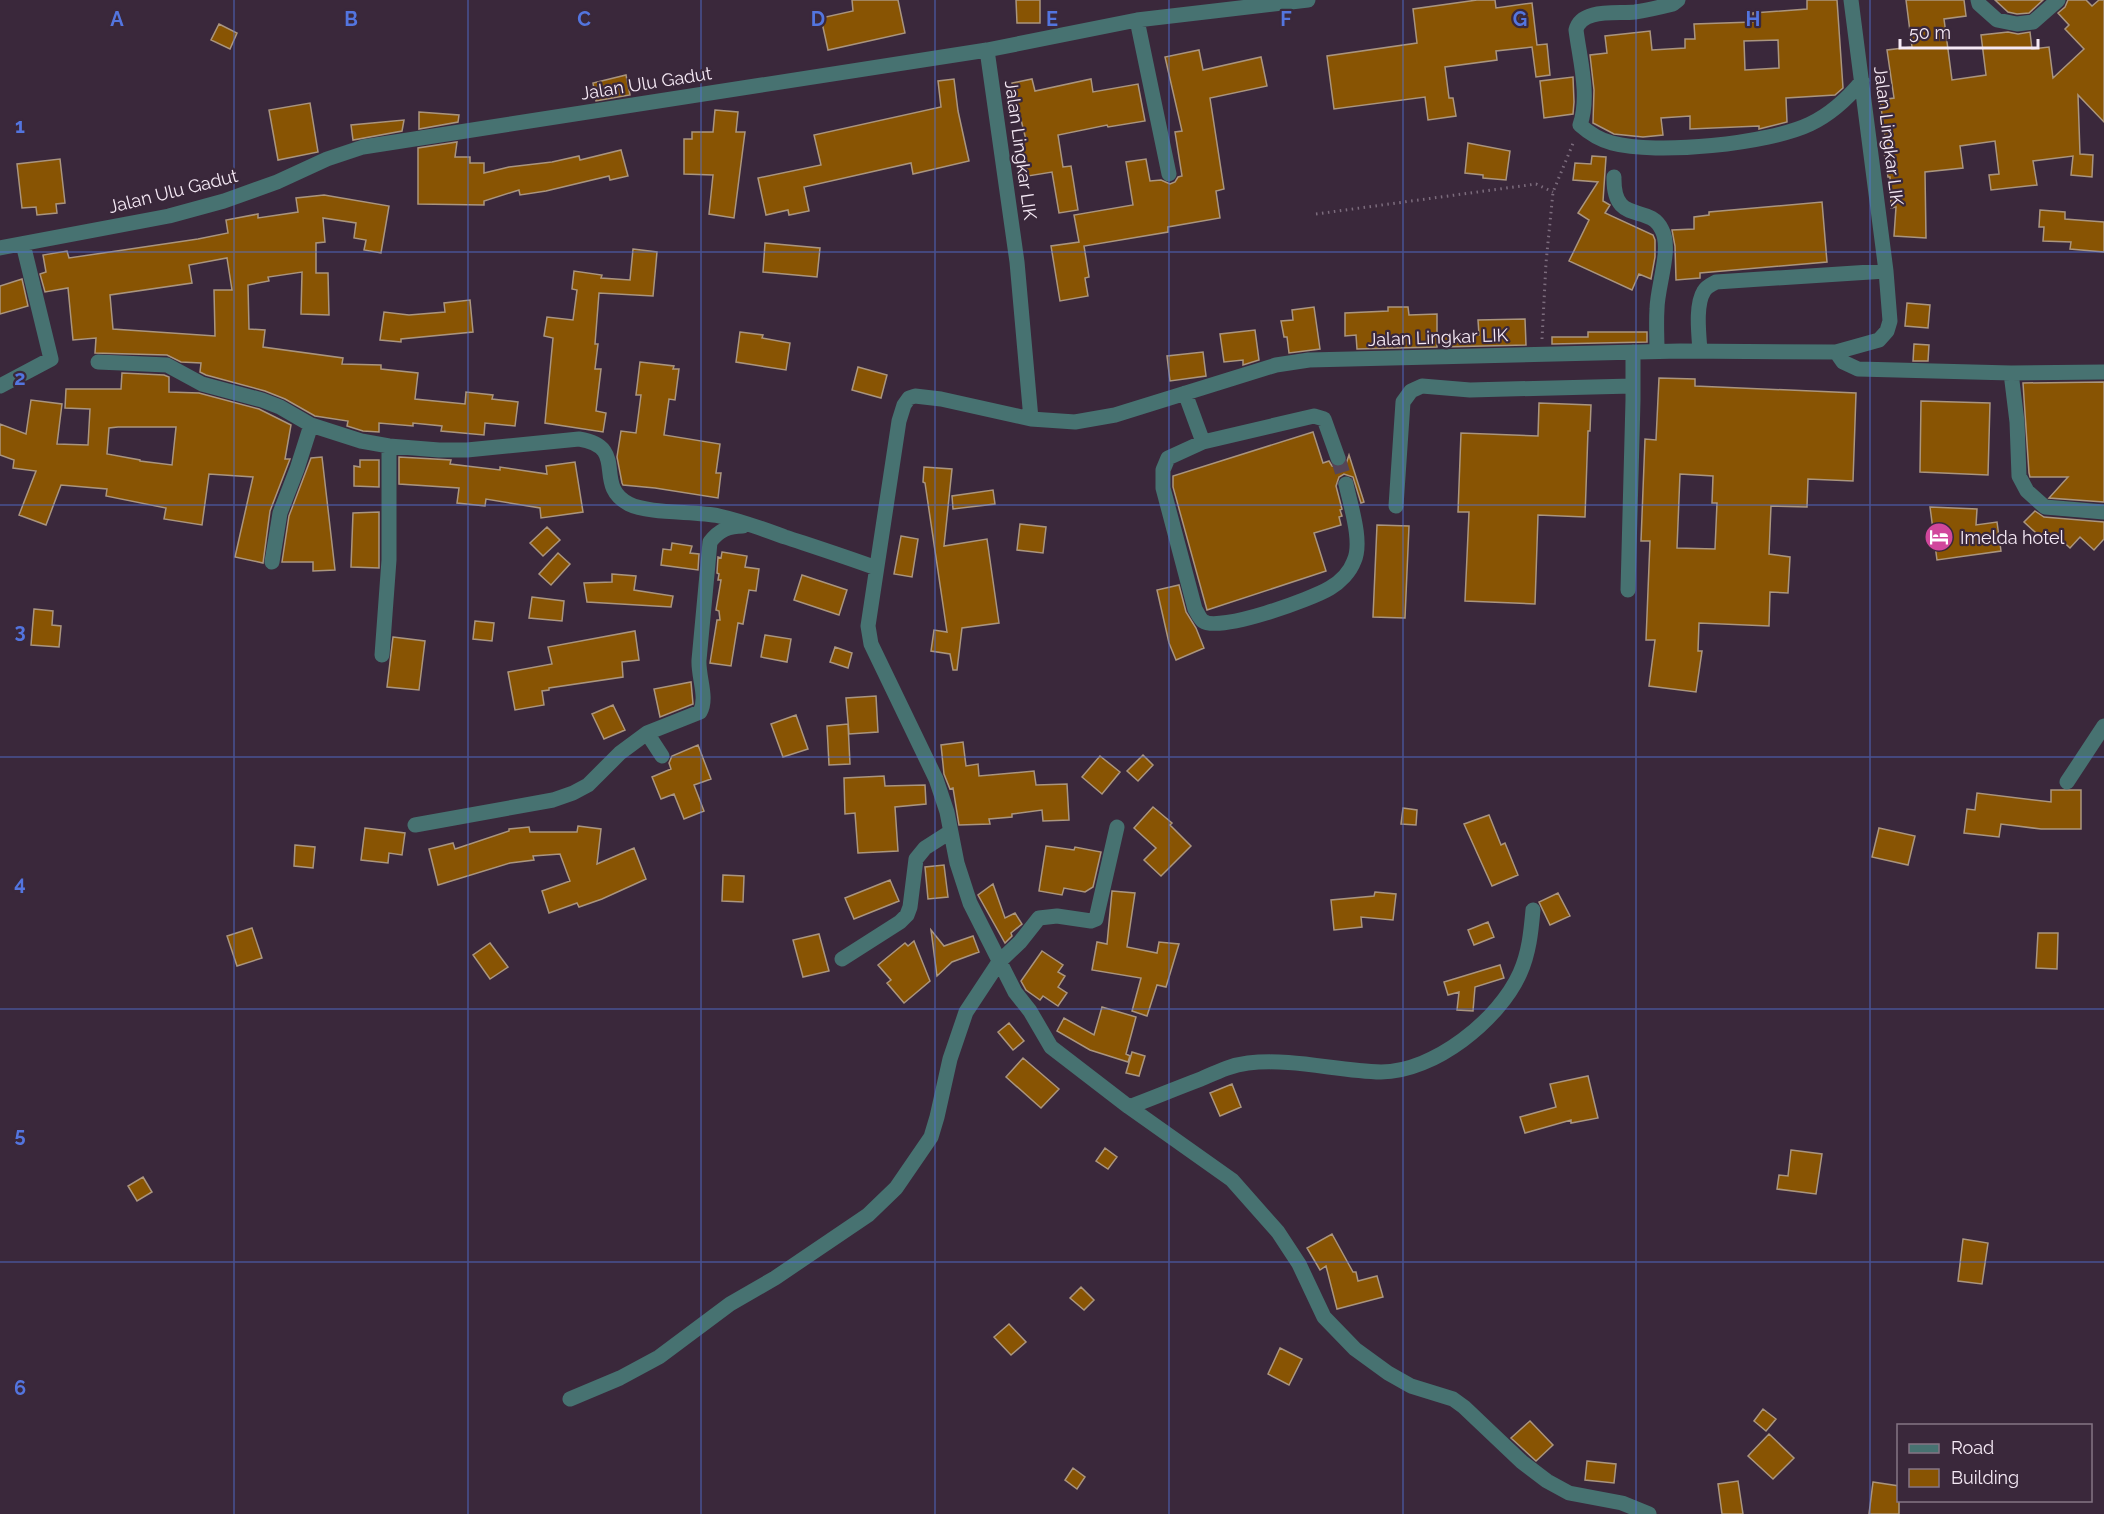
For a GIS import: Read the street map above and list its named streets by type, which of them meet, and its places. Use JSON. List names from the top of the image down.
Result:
{
  "streets": {
    "street": ["Jalan Ulu Gadut", "Jalan Lingkar LIK"]
  },
  "crossings": [
    ["Jalan Ulu Gadut", "Jalan Lingkar LIK"]
  ],
  "places": {
    "hotel": ["Imelda hotel"]
  },
  "legend": ["Road", "Building"],
  "scale_bar": "50 m",
  "grid": {
    "columns": [
      "A",
      "B",
      "C",
      "D",
      "E",
      "F",
      "G",
      "H"
    ],
    "rows": [
      "1",
      "2",
      "3",
      "4",
      "5",
      "6"
    ]
  }
}
